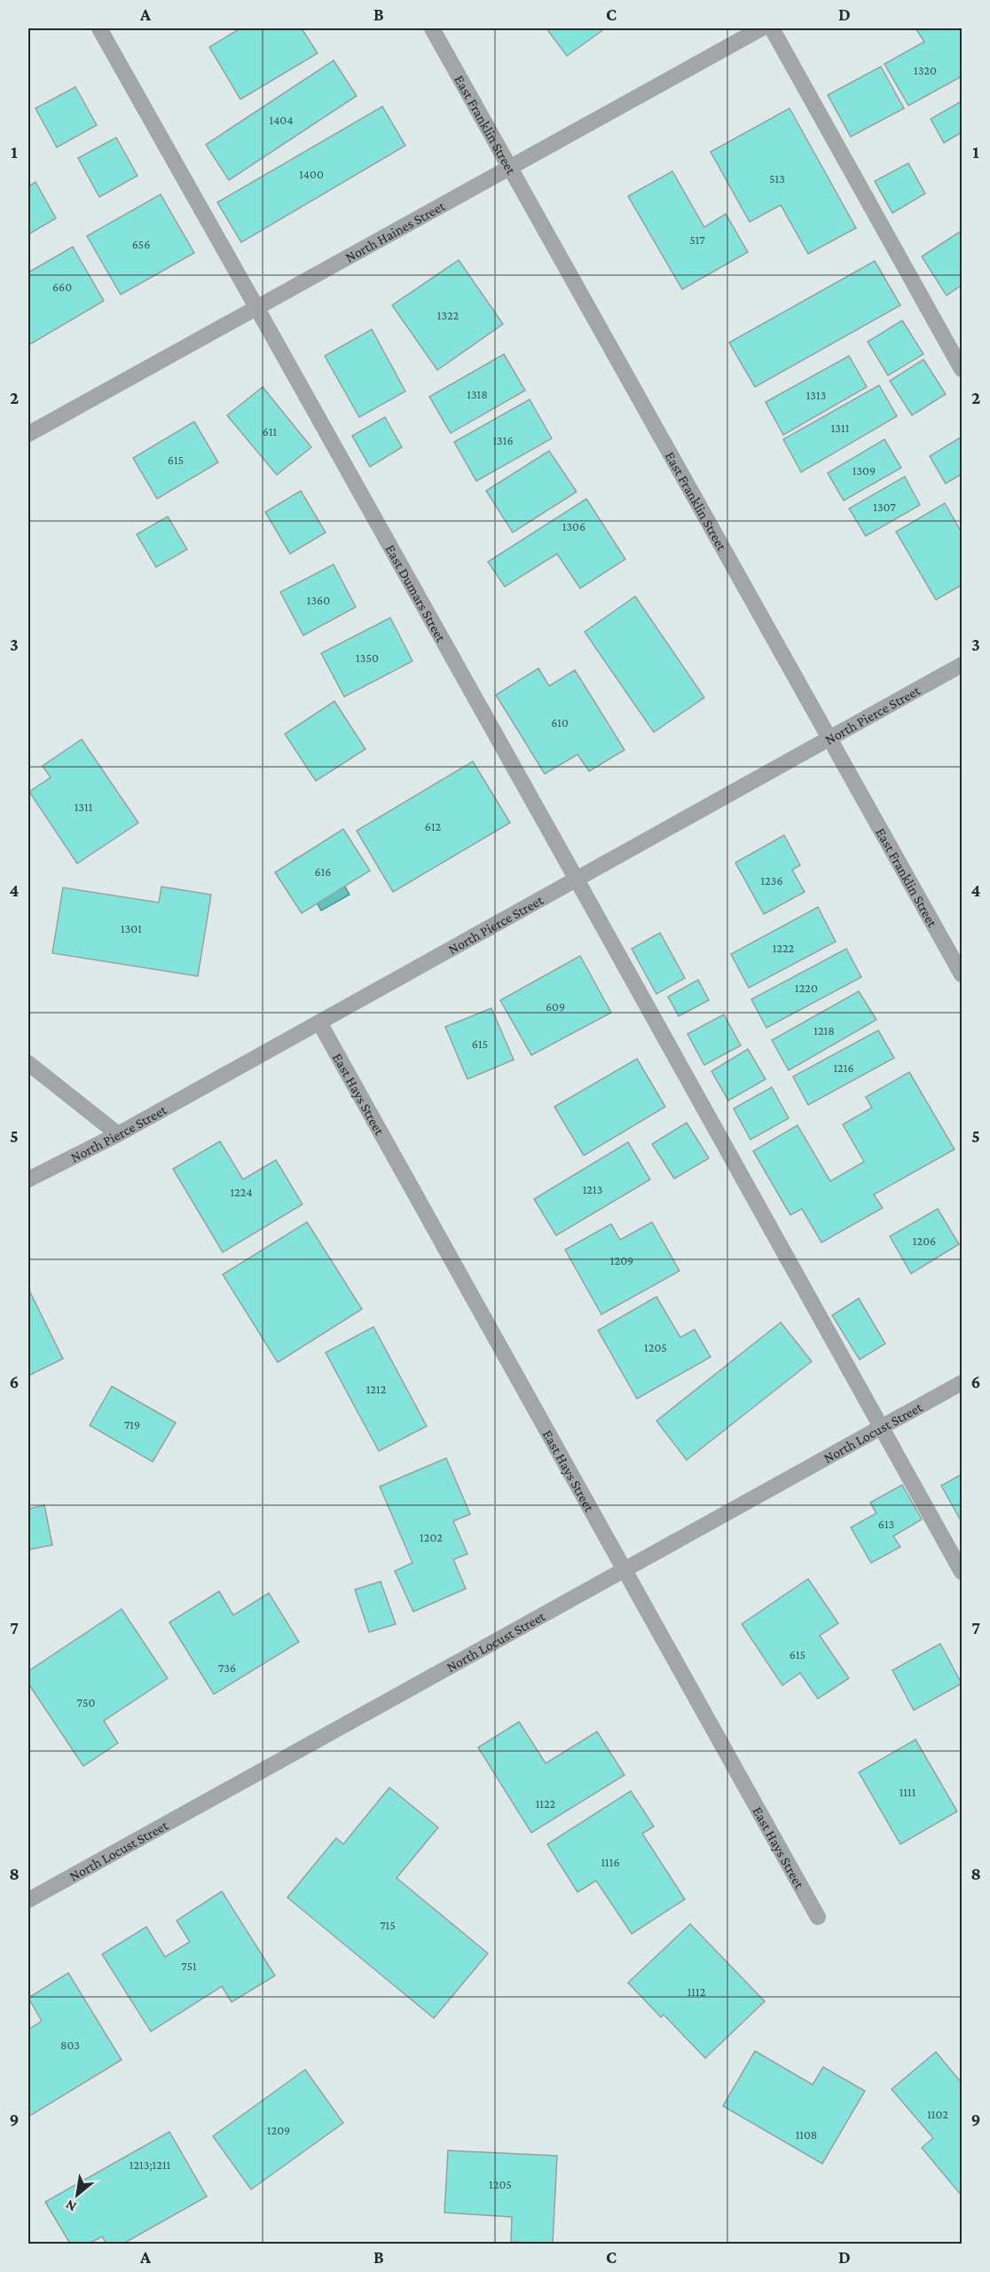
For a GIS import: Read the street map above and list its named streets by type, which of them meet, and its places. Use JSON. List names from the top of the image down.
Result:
{
  "streets": {
    "street": [
      "East Franklin Street",
      "North Haines Street",
      "East Dumars Street",
      "North Pierce Street",
      "East Hays Street",
      "North Locust Street"
    ]
  },
  "crossings": [
    ["East Franklin Street", "North Haines Street"],
    ["East Franklin Street", "North Pierce Street"],
    ["North Haines Street", "East Dumars Street"],
    ["East Dumars Street", "North Pierce Street"],
    ["East Dumars Street", "North Locust Street"],
    ["North Pierce Street", "East Hays Street"],
    ["East Hays Street", "North Locust Street"]
  ],
  "house_numbers": [
    "1320",
    "1404",
    "1400",
    "513",
    "517",
    "656",
    "660",
    "1322",
    "1318",
    "1313",
    "1311",
    "611",
    "1316",
    "615",
    "1309",
    "1307",
    "1306",
    "1360",
    "1350",
    "610",
    "1311",
    "612",
    "616",
    "1236",
    "1301",
    "1222",
    "1220",
    "609",
    "1218",
    "615",
    "1216",
    "1213",
    "1224",
    "1206",
    "1209",
    "1205",
    "1212",
    "719",
    "613",
    "1202",
    "615",
    "736",
    "750",
    "1111",
    "1122",
    "1116",
    "715",
    "751",
    "1112",
    "803",
    "1102",
    "1209",
    "1108",
    "1213;1211",
    "1205"
  ],
  "north": "bottom left",
  "grid": {
    "columns": [
      "A",
      "B",
      "C",
      "D"
    ],
    "rows": [
      "1",
      "2",
      "3",
      "4",
      "5",
      "6",
      "7",
      "8",
      "9"
    ]
  }
}
